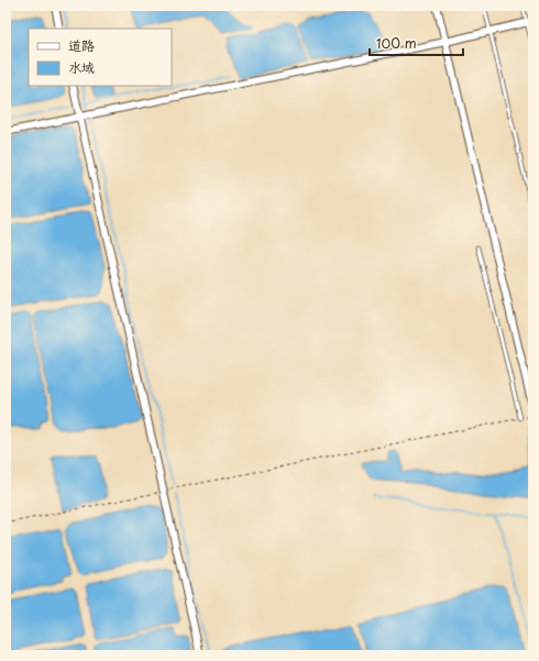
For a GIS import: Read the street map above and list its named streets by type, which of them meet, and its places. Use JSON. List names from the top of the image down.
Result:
{
  "legend": ["道路", "水域"],
  "scale_bar": "100 m"
}
